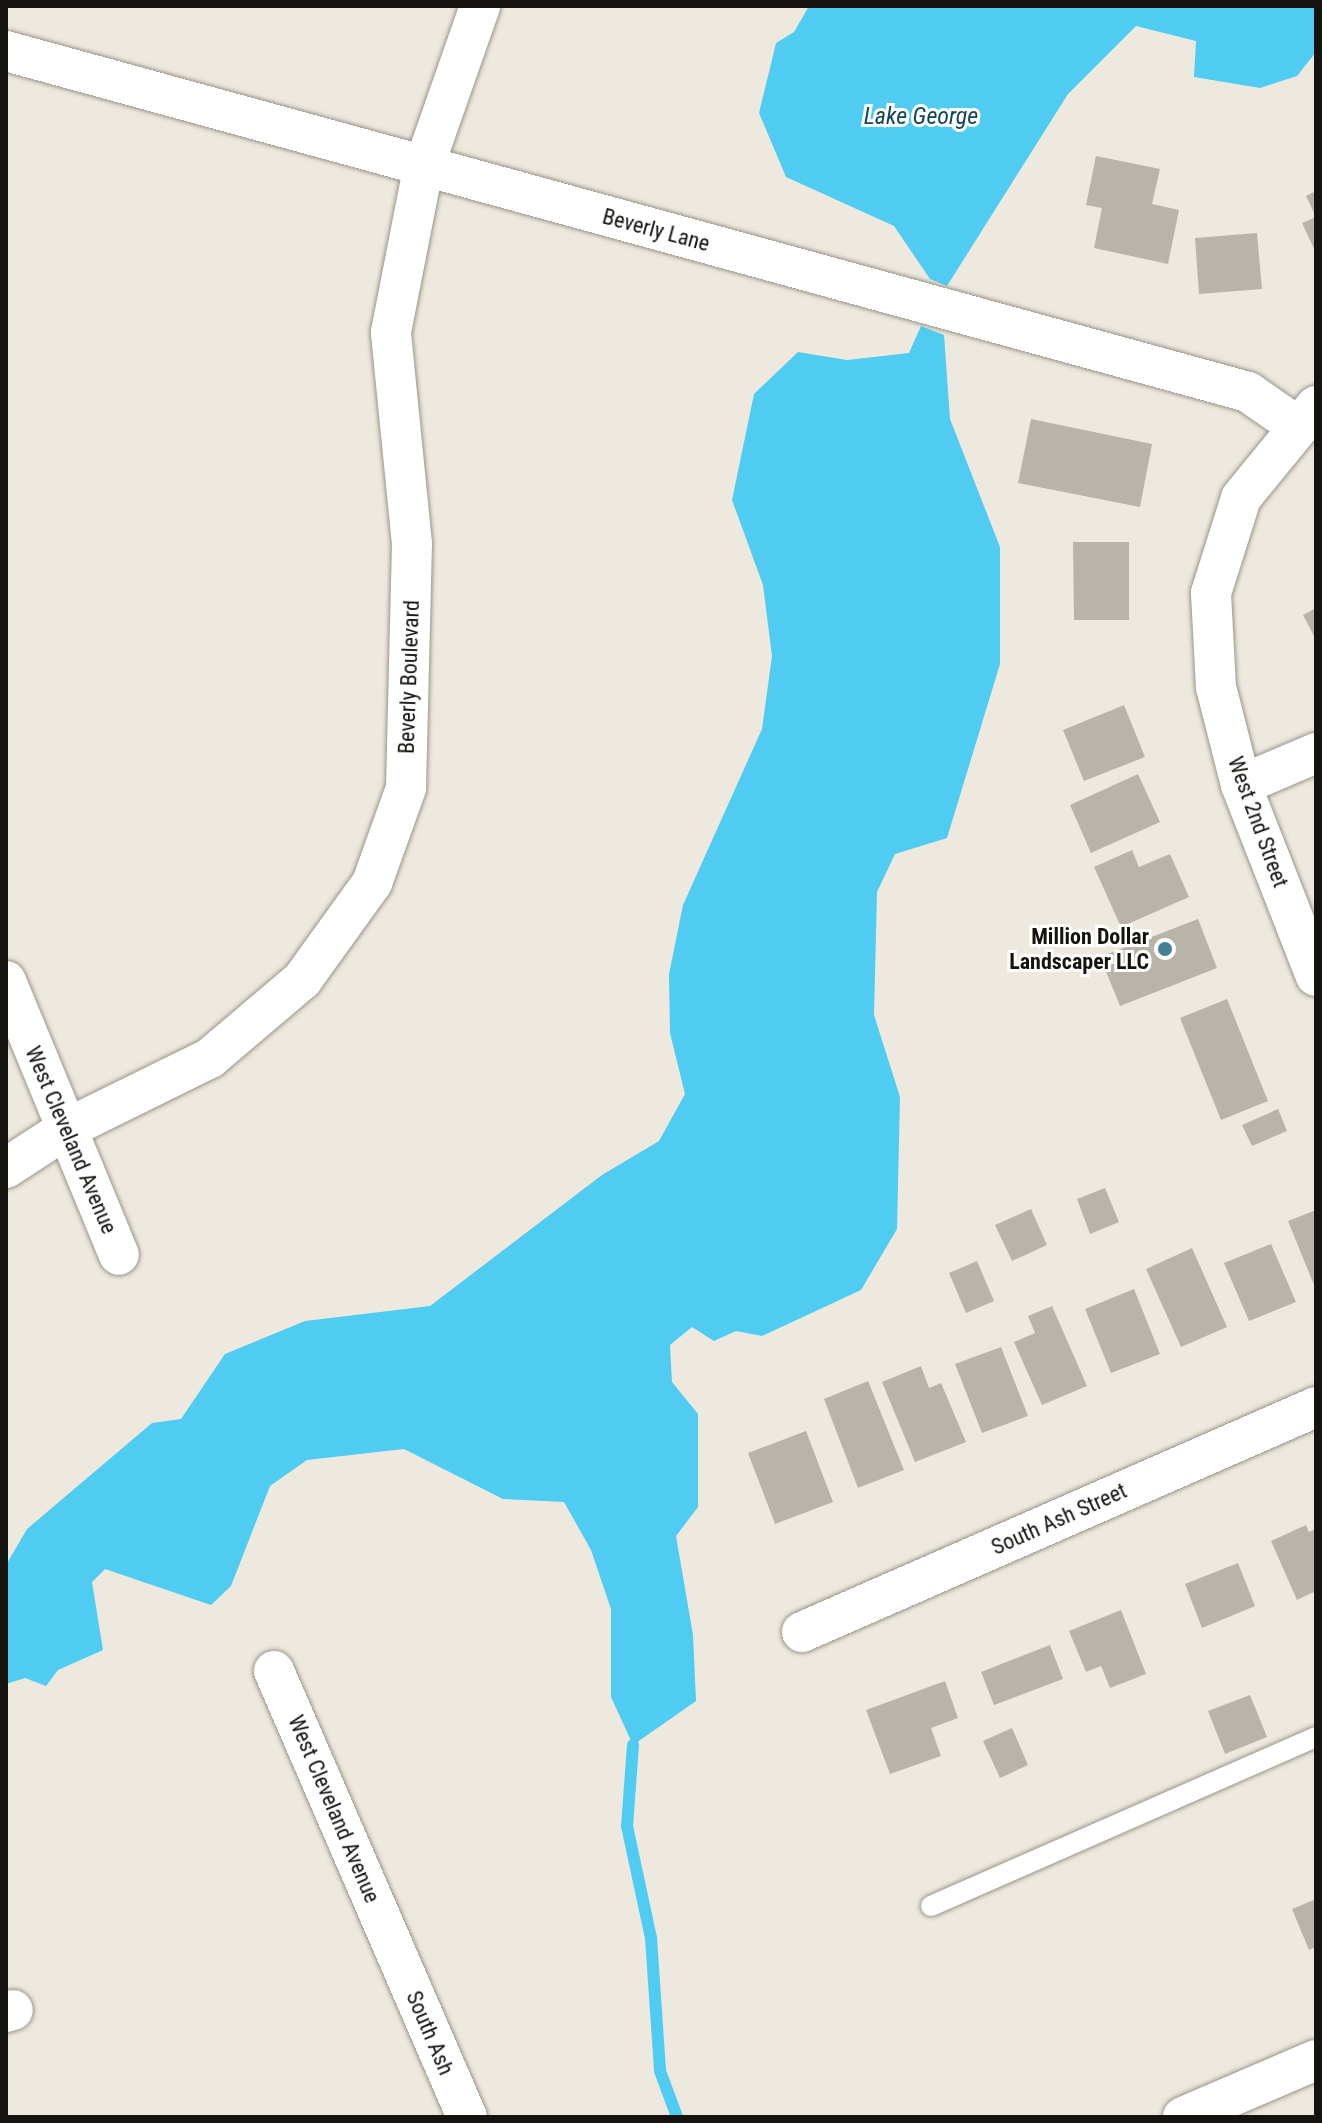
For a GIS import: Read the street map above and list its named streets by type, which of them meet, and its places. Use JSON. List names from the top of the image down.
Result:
{
  "streets": {
    "street": [
      "Beverly Lane",
      "Beverly Boulevard",
      "West 2nd Street",
      "West Cleveland Avenue",
      "South Ash Street",
      "South Ash"
    ]
  },
  "crossings": [
    ["Beverly Lane", "Beverly Boulevard"],
    ["Beverly Lane", "West 2nd Street"],
    ["Beverly Boulevard", "West Cleveland Avenue"],
    ["West Cleveland Avenue", "South Ash"]
  ],
  "water": ["Lake George"],
  "places": ["Million Dollar Landscaper LLC"]
}
